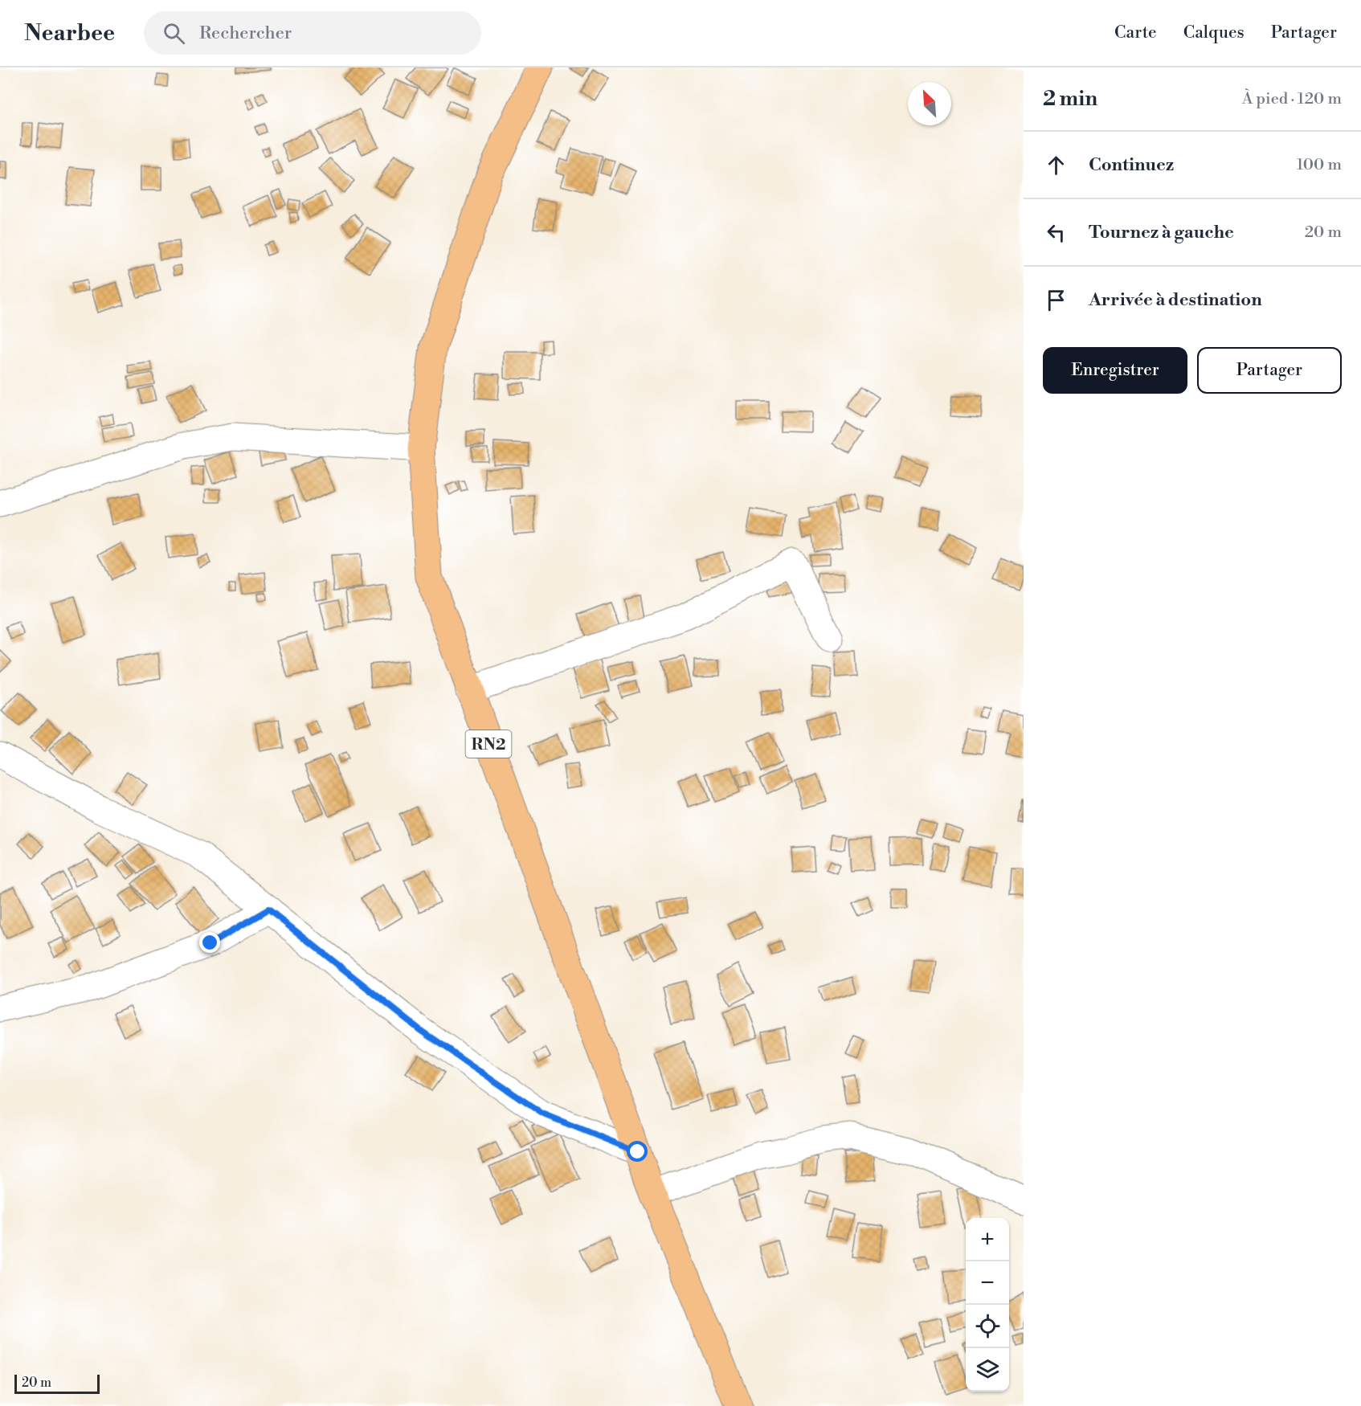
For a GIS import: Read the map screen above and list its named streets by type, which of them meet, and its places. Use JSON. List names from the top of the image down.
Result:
{
  "streets": {
    "highway": ["RN2"]
  },
  "scale_bar": "20 m",
  "north": "top left",
  "page": {
    "header": "Nearbee",
    "search": "Rechercher",
    "nav": ["Carte", "Calques", "Partager"],
    "heading": ["2 min", "À pied · 120 m"],
    "list": [
      ["Continuez", "100 m"],
      ["Tournez à gauche", "20 m"],
      "Arrivée à destination"
    ],
    "buttons": ["Enregistrer", "Partager"],
    "map_buttons": ["+", "−"],
    "scale": "20 m"
  }
}
